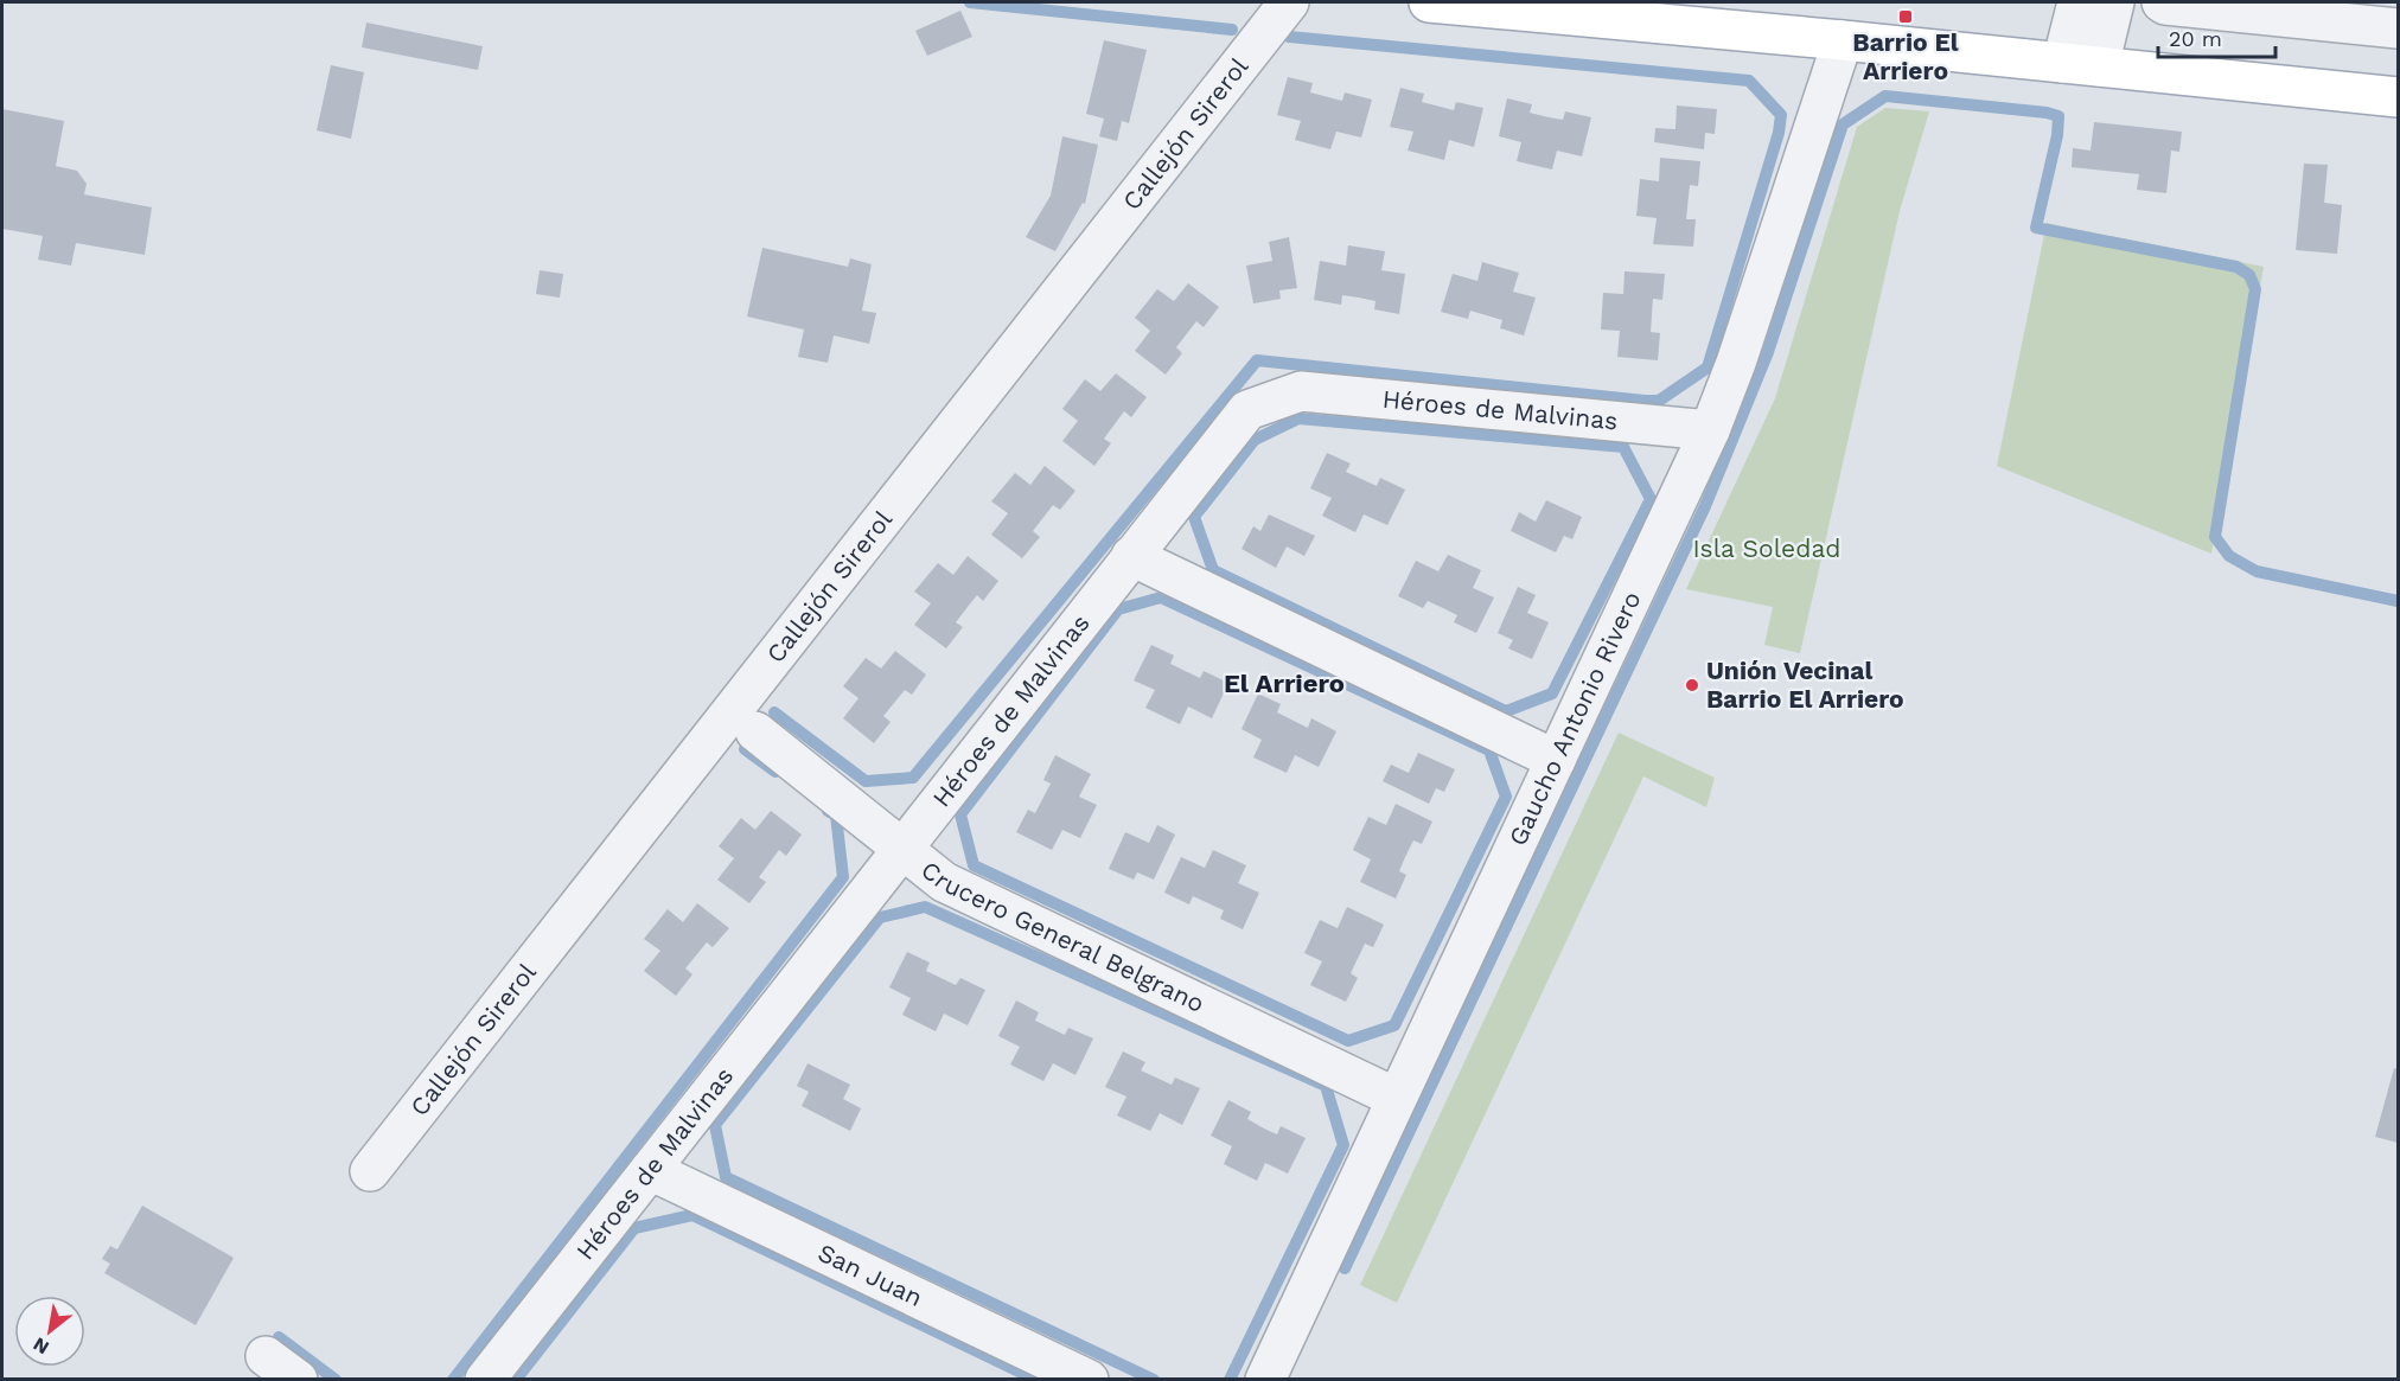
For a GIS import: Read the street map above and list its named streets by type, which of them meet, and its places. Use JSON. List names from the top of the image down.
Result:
{
  "streets": {
    "street": [
      "Callejón Sirerol",
      "Héroes de Malvinas",
      "Gaucho Antonio Rivero",
      "Crucero General Belgrano",
      "San Juan"
    ]
  },
  "crossings": [
    ["Héroes de Malvinas", "Gaucho Antonio Rivero"],
    ["Héroes de Malvinas", "Crucero General Belgrano"],
    ["Héroes de Malvinas", "San Juan"],
    ["Gaucho Antonio Rivero", "Crucero General Belgrano"]
  ],
  "districts": ["El Arriero"],
  "parks": ["Isla Soledad"],
  "places": {
    "transit": ["Barrio El Arriero"],
    "other": ["Unión Vecinal Barrio El Arriero"]
  },
  "scale_bar": "20 m",
  "north": "bottom left"
}
